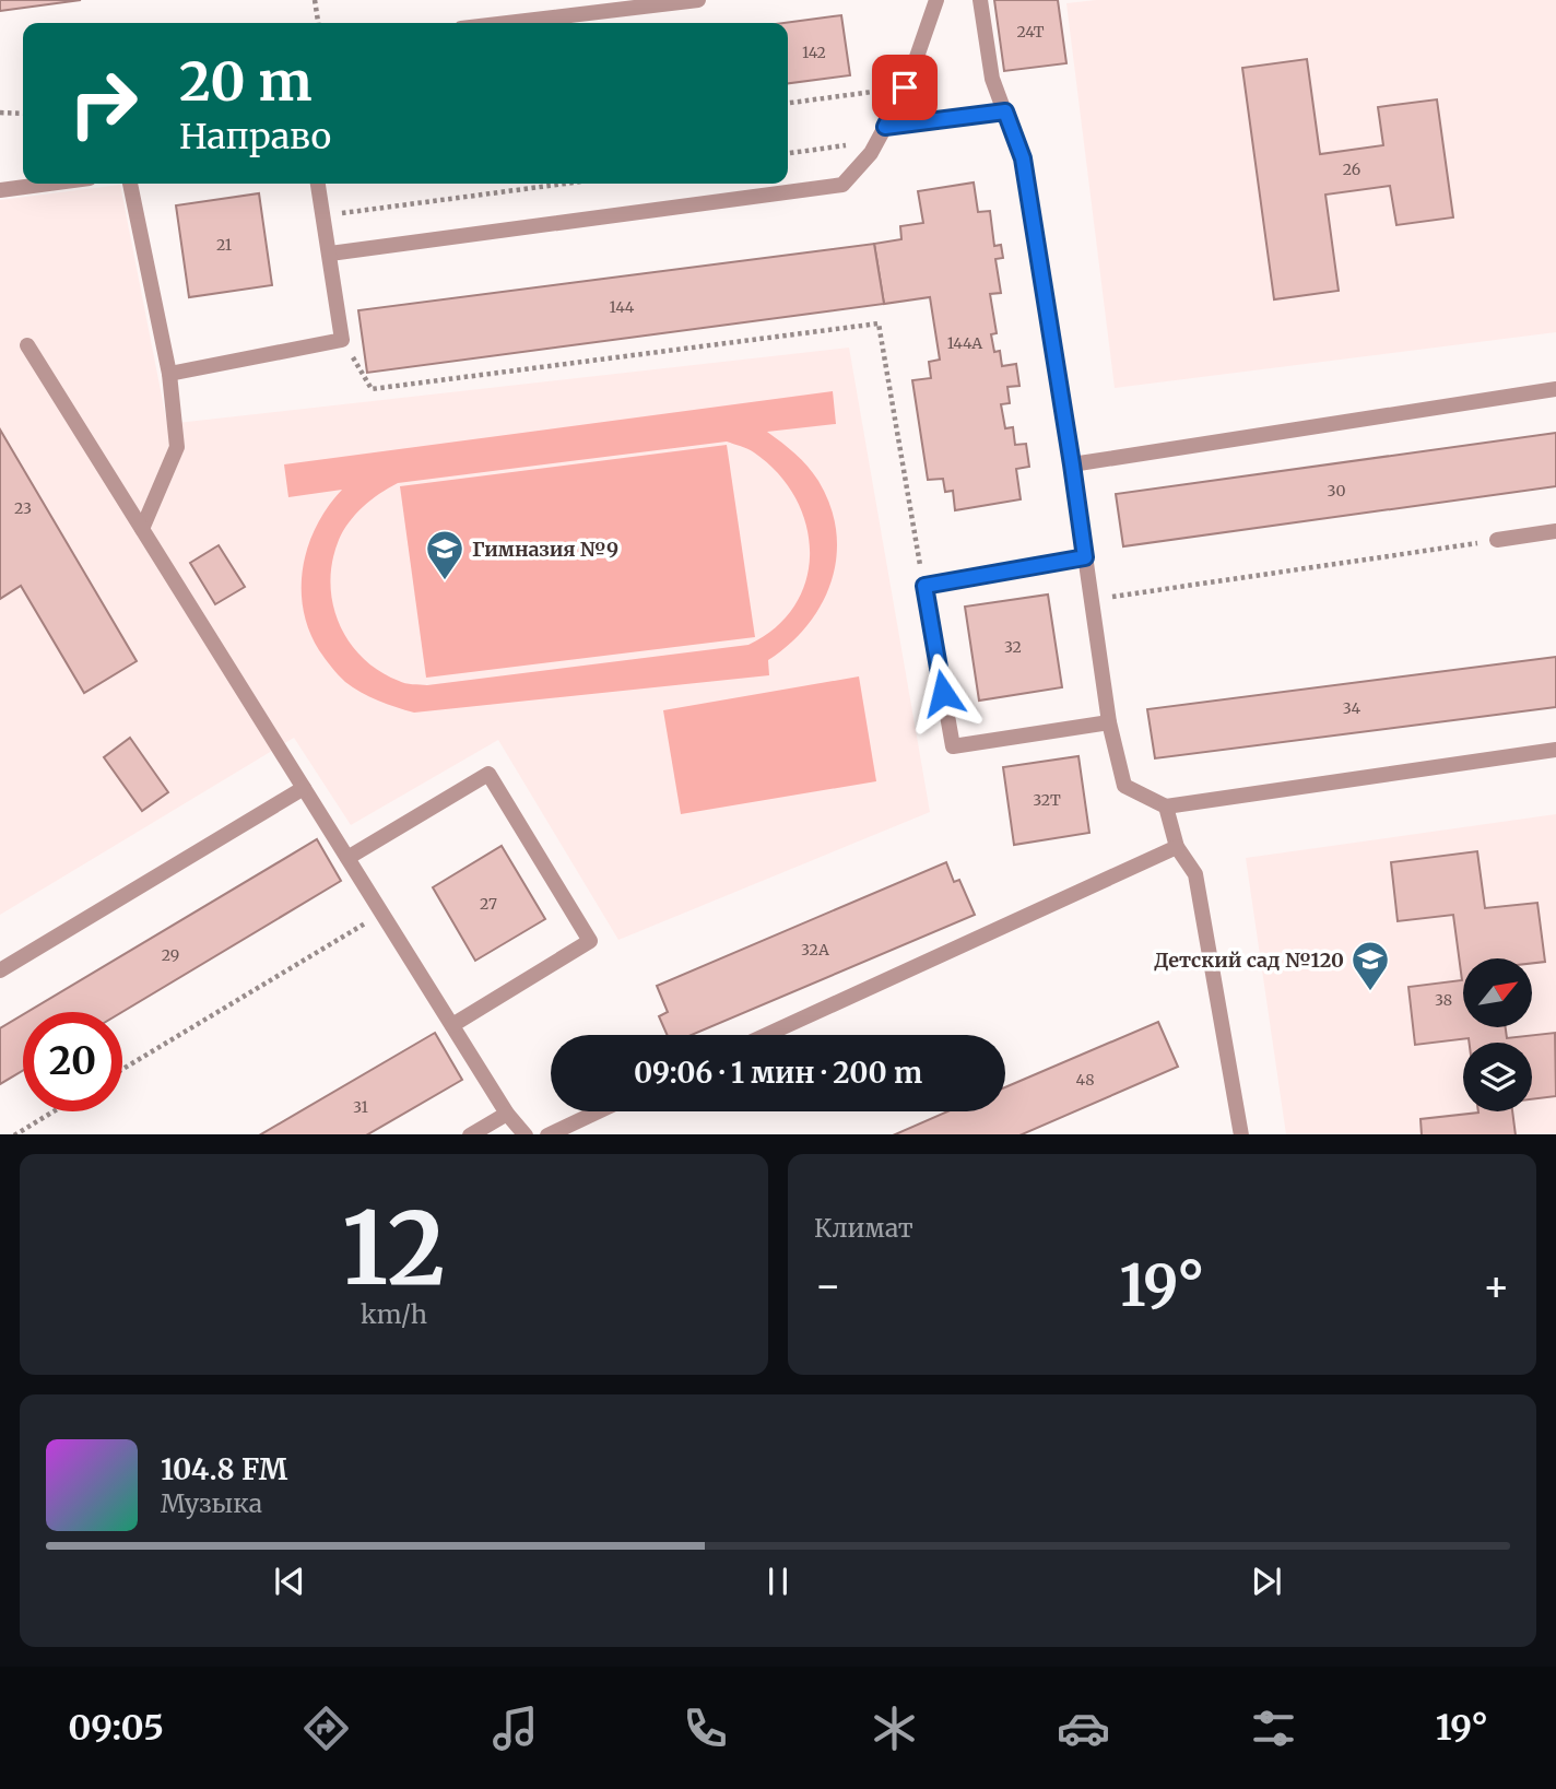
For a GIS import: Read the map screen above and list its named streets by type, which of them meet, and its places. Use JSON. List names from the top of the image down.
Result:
{
  "places": {
    "school or university": ["Гимназия №9", "Детский сад №120"]
  },
  "house_numbers": [
    "24Т",
    "142",
    "26",
    "21",
    "144",
    "144А",
    "30",
    "23",
    "32",
    "34",
    "32Т",
    "27",
    "32А",
    "29",
    "38",
    "48",
    "31"
  ],
  "north": "top right",
  "page": {
    "turn": ["20 m", "Направо"],
    "limit": "20",
    "trip": "09:06 · 1 мин · 200 m",
    "tile": [
      ["12", "km/h"],
      "Климат"
    ],
    "heat": ["−", "19°", "+"],
    "song": ["104.8 FM", "Музыка"],
    "tabs": ["09:05", "19°"]
  }
}
